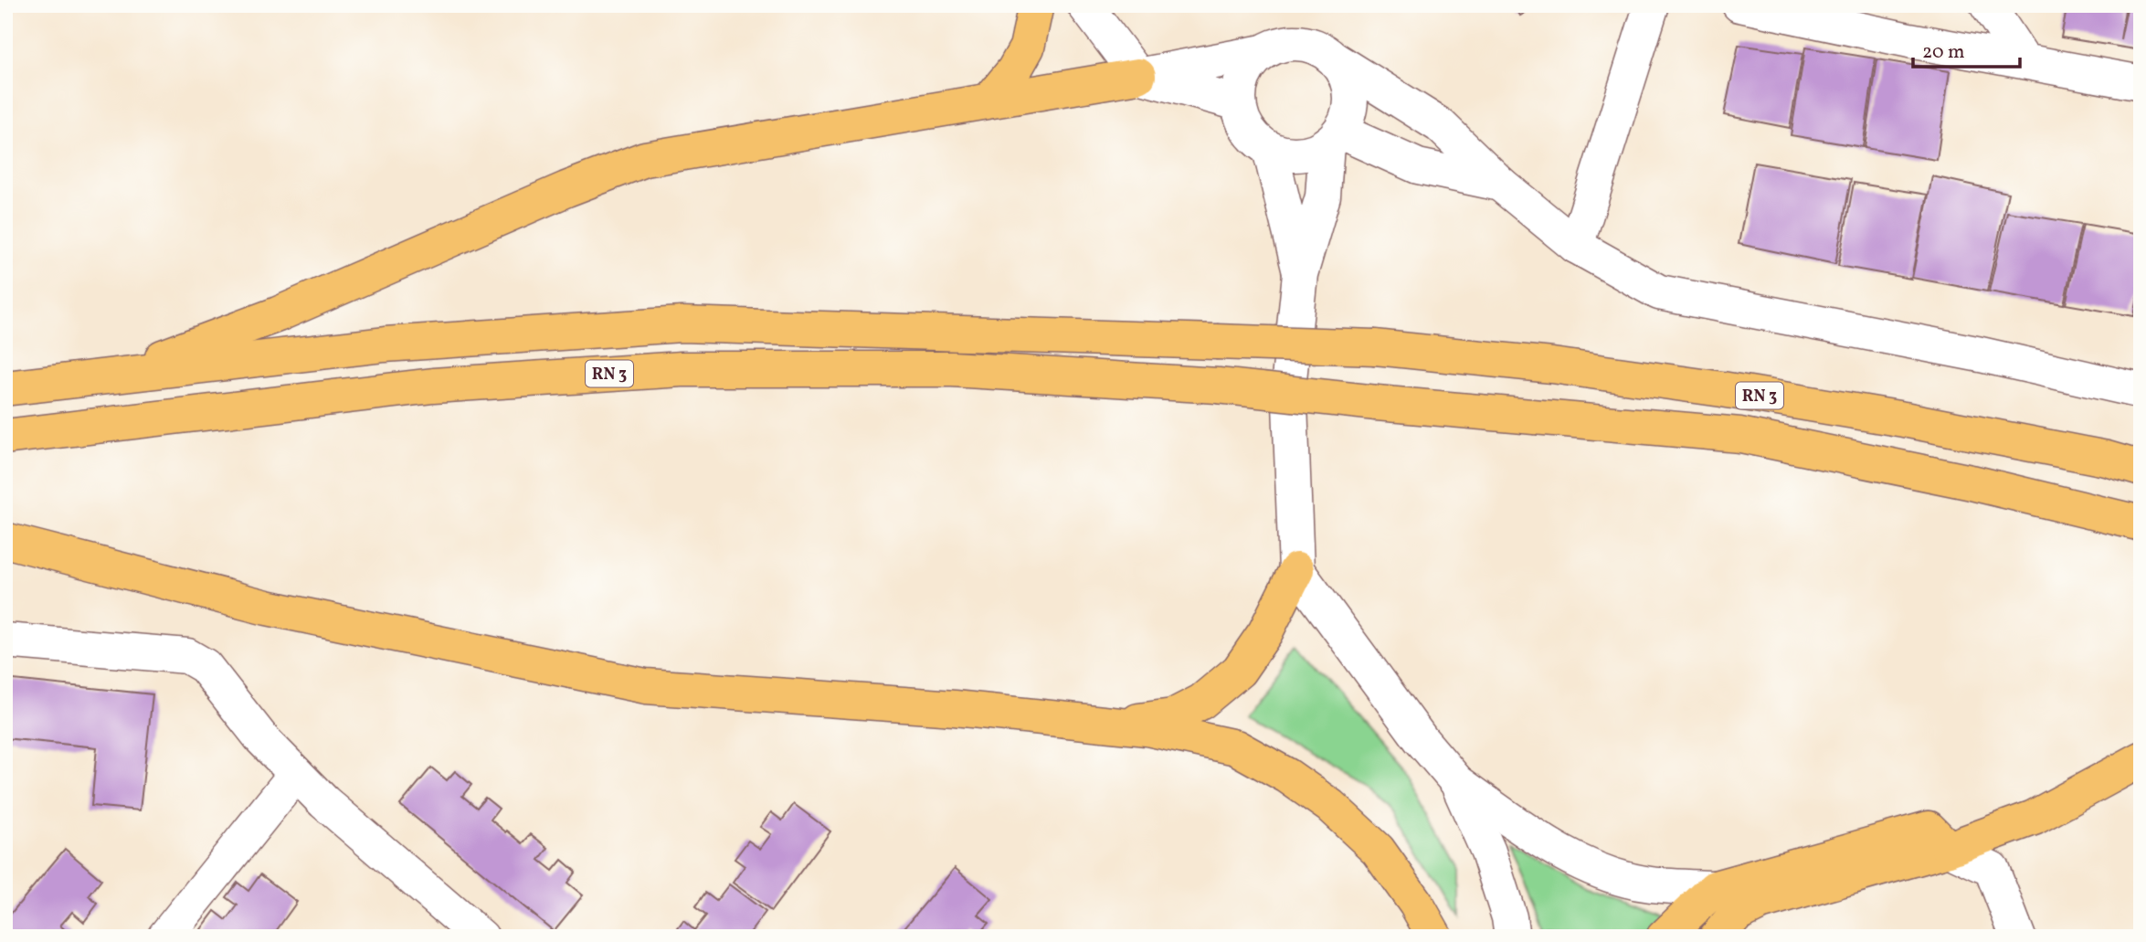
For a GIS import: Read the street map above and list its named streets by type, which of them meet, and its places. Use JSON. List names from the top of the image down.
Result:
{
  "streets": {
    "main road": ["RN 3"]
  },
  "scale_bar": "20 m"
}
